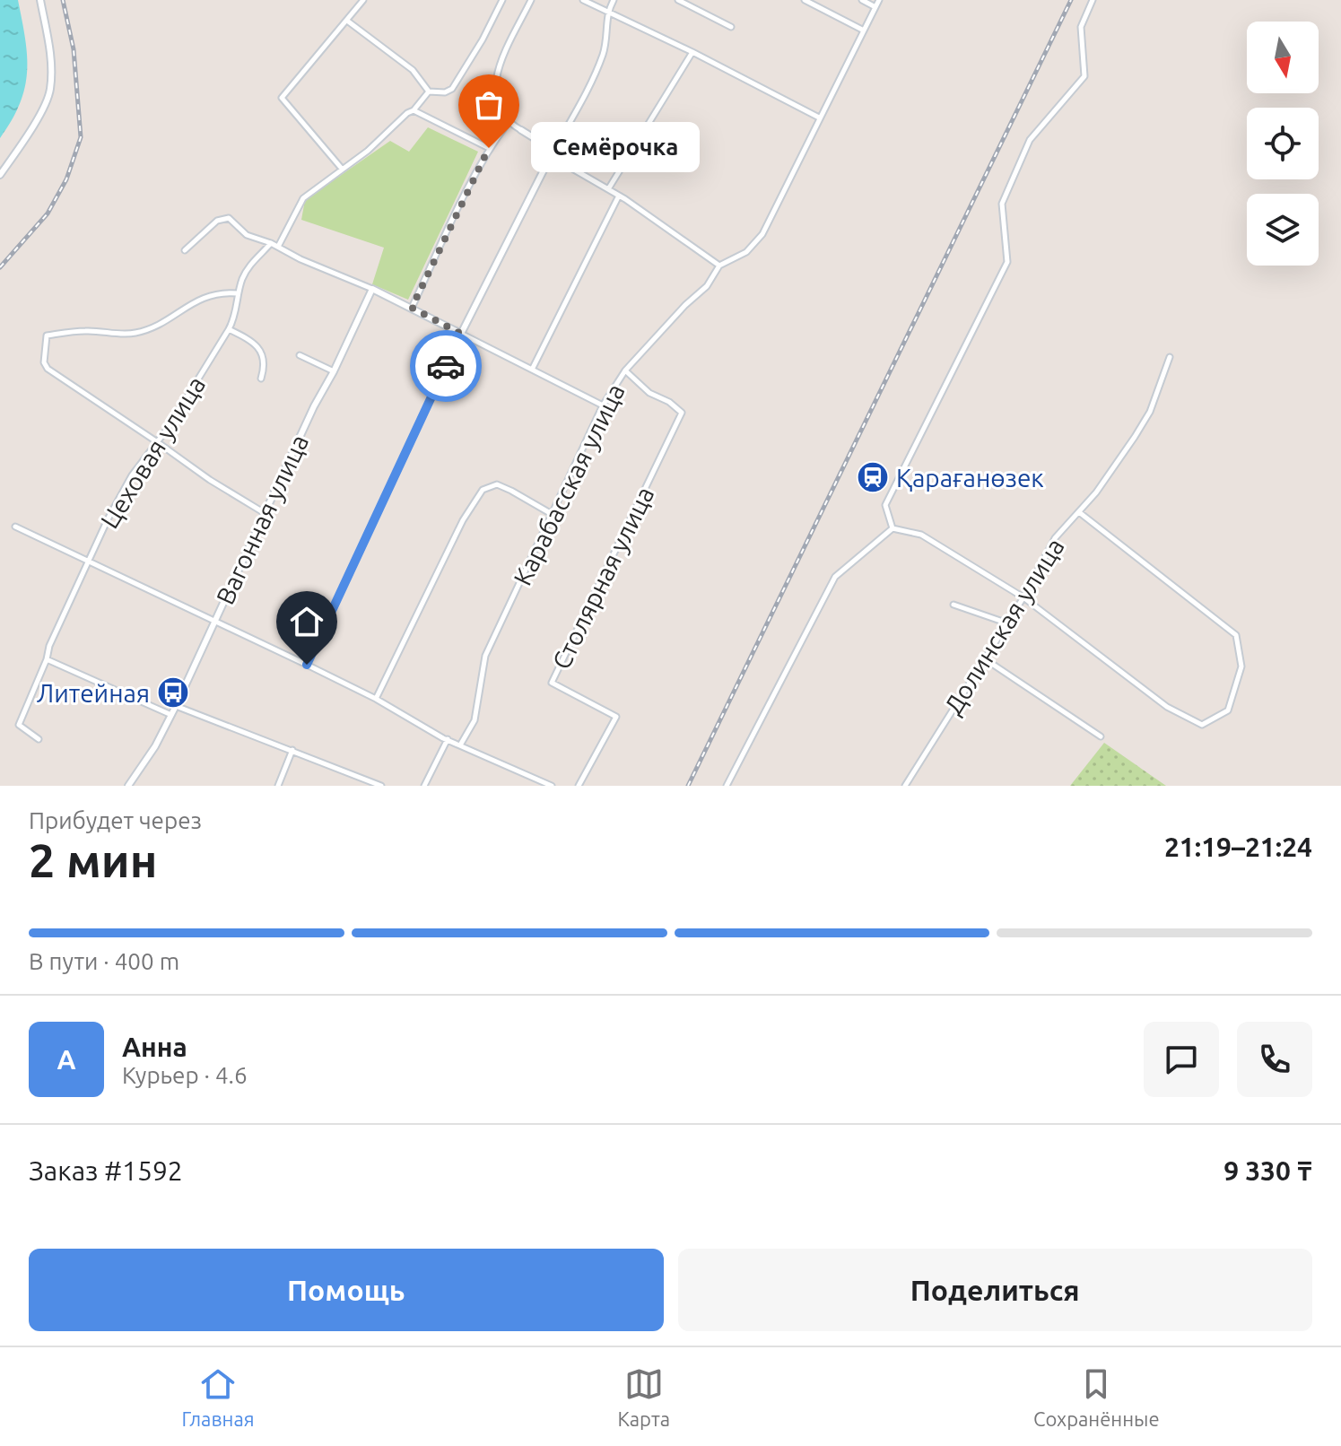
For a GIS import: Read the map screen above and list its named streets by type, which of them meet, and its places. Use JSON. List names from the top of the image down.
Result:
{
  "streets": {
    "street": [
      "Цеховая улица",
      "Карабасская улица",
      "Вагонная улица",
      "Столярная улица",
      "Долинская улица"
    ]
  },
  "crossings": [
    ["Карабасская улица", "Столярная улица"]
  ],
  "places": {
    "other": ["Семёрочка"],
    "station": ["Қарағанөзек"],
    "bus stop": ["Литейная"]
  },
  "north": "bottom",
  "page": {
    "bubble": "Семёрочка",
    "heading": ["2 мин", "Прибудет через", "21:19–21:24"],
    "panel": [
      "Анна",
      "Курьер · 4.6",
      "Заказ #1592",
      "9 330 ₸"
    ],
    "bar": "В пути · 400 m",
    "round": "А",
    "buttons": ["Помощь", "Поделиться"],
    "tabs": ["Главная", "Карта", "Сохранённые"]
  }
}
